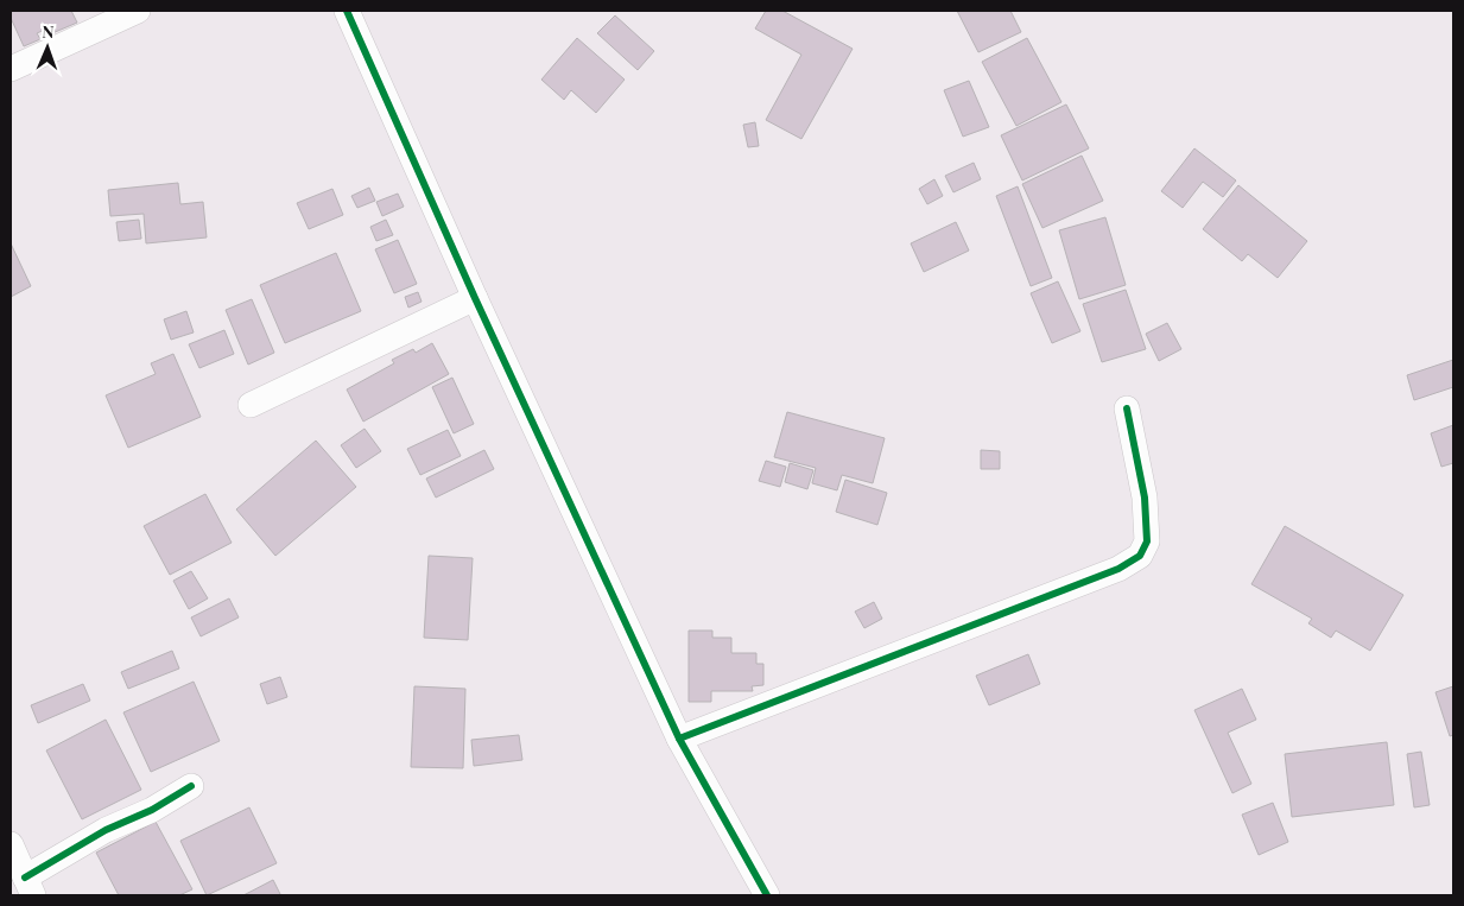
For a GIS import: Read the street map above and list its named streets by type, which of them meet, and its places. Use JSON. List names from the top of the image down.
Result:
{
  "north": "top"
}
